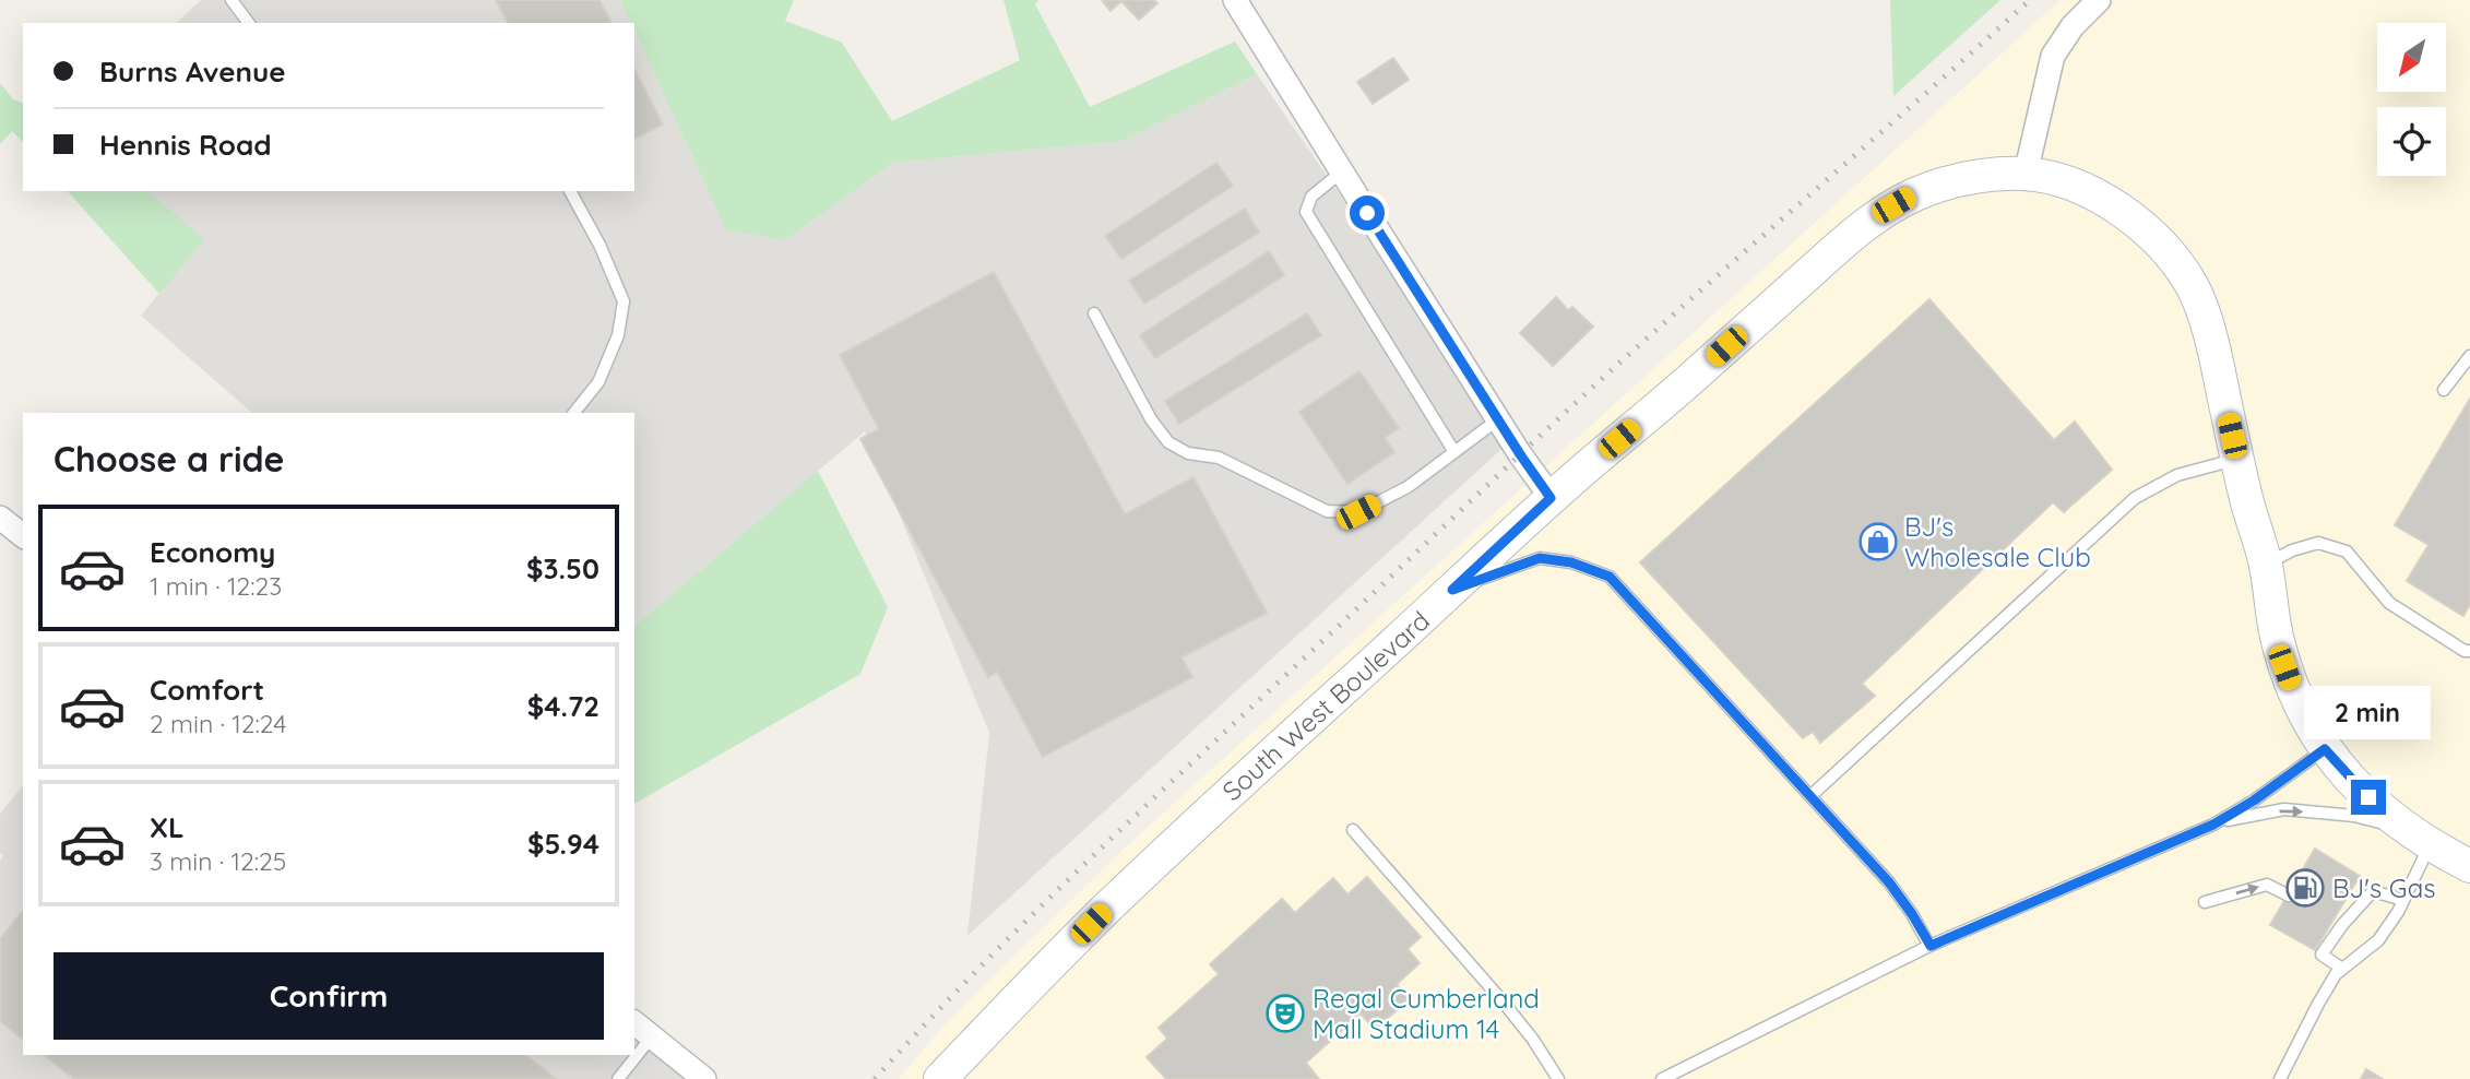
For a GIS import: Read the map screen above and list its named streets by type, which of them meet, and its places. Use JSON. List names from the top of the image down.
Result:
{
  "streets": {
    "street": ["South West Boulevard"]
  },
  "places": {
    "shop": ["BJ's Wholesale Club"],
    "fuel station": ["BJ's Gas"],
    "theatre": ["Regal Cumberland Mall Stadium 14"]
  },
  "north": "bottom left",
  "page": {
    "banner": ["Burns Avenue", "Hennis Road"],
    "heading": "Choose a ride",
    "list": [
      {
        "name": "Economy",
        "note": "1 min · 12:23",
        "value": "$3.50"
      },
      {
        "name": "Comfort",
        "note": "2 min · 12:24",
        "value": "$4.72"
      },
      {
        "name": "XL",
        "note": "3 min · 12:25",
        "value": "$5.94"
      }
    ],
    "bubble": "2 min",
    "buttons": "Confirm"
  }
}
